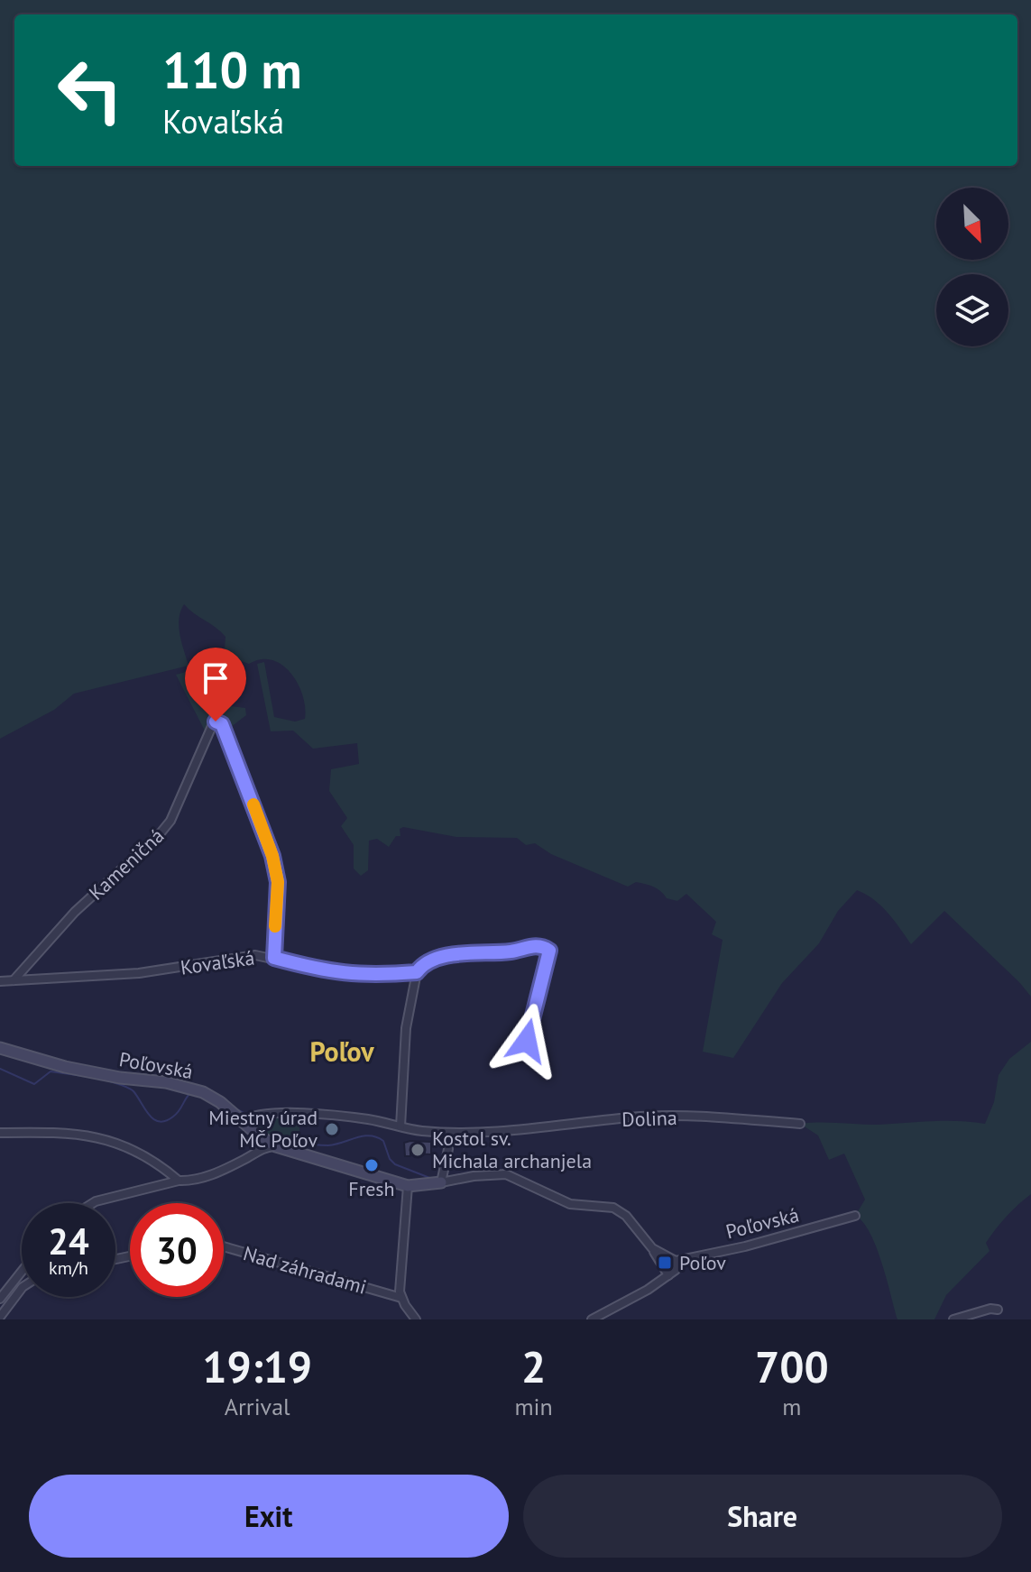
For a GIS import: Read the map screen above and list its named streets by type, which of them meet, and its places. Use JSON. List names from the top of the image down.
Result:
{
  "streets": {
    "street": [
      "Kameničná",
      "Kovaľská",
      "Poľovská",
      "Dolina",
      "Nad záhradami"
    ]
  },
  "crossings": [
    ["Kameničná", "Kovaľská"],
    ["Poľovská", "Dolina"]
  ],
  "districts": ["Poľov"],
  "places": {
    "other": ["Miestny úrad MČ Poľov", "Kostol sv. Michala archanjela", "Fresh"],
    "transit": ["Poľov"]
  },
  "north": "bottom right",
  "page": {
    "turn": ["110 m", "Kovaľská"],
    "speed": "24 km/h",
    "limit": "30",
    "eta": [
      "19:19",
      "Arrival",
      "2",
      "min",
      "700",
      "m"
    ],
    "buttons": ["Exit", "Share"]
  }
}
